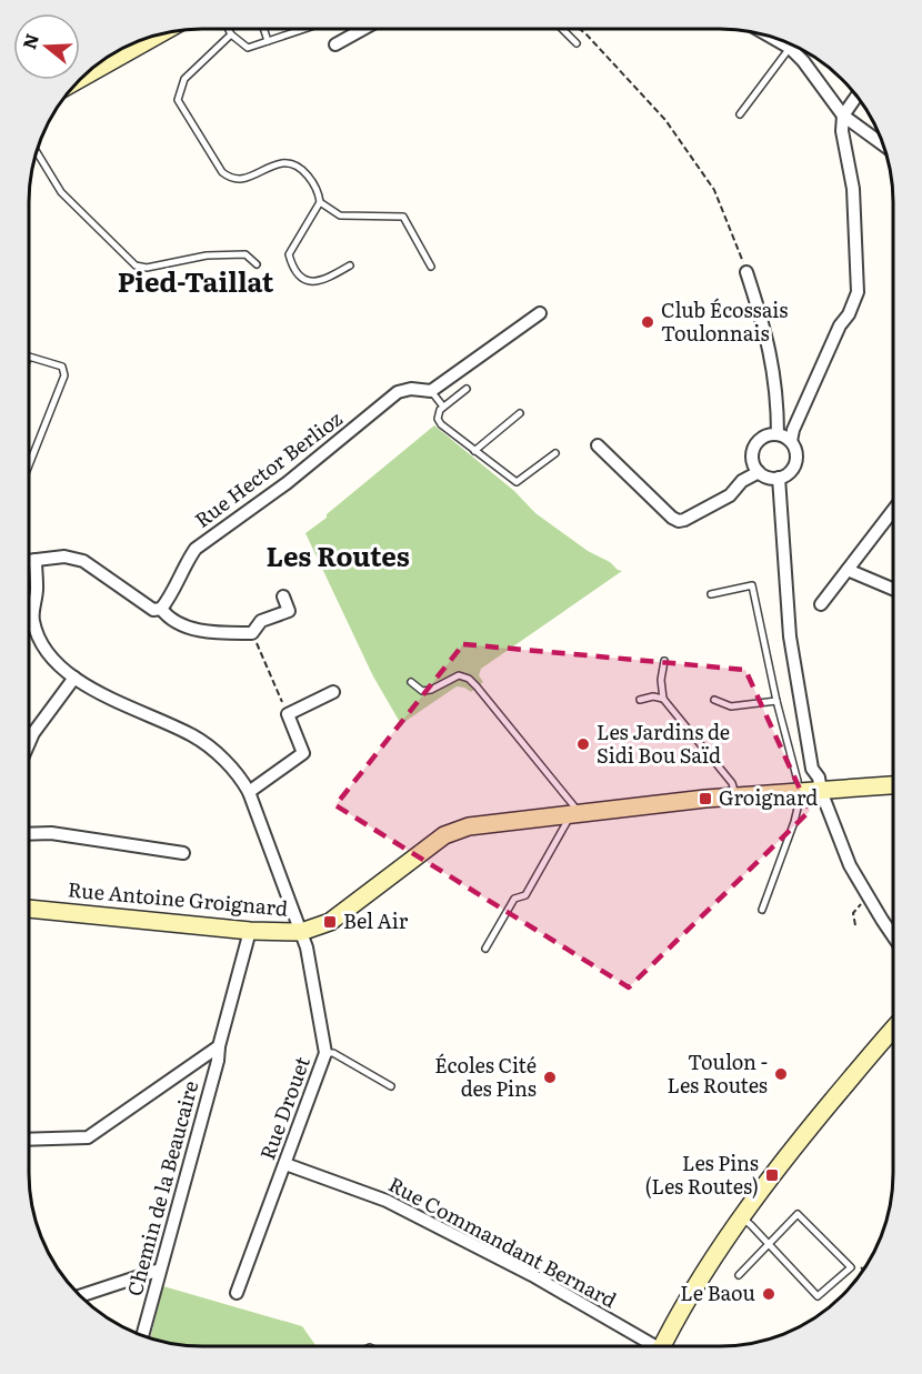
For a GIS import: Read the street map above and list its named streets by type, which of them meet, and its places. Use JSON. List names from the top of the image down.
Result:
{
  "streets": {
    "main road": ["Rue Antoine Groignard"],
    "street": [
      "Rue Hector Berlioz",
      "Rue Drouet",
      "Chemin de la Beaucaire",
      "Rue Commandant Bernard"
    ]
  },
  "crossings": [
    ["Rue Antoine Groignard", "Rue Drouet"],
    ["Rue Antoine Groignard", "Chemin de la Beaucaire"],
    ["Rue Drouet", "Rue Commandant Bernard"]
  ],
  "districts": ["Pied-Taillat", "Les Routes"],
  "places": {
    "other": [
      "Club Écossais Toulonnais",
      "Les Jardins de Sidi Bou Saïd",
      "Toulon - Les Routes",
      "Écoles Cité des Pins",
      "Le Baou"
    ],
    "transit": ["Groignard", "Bel Air", "Les Pins (Les Routes)"]
  },
  "north": "left"
}
